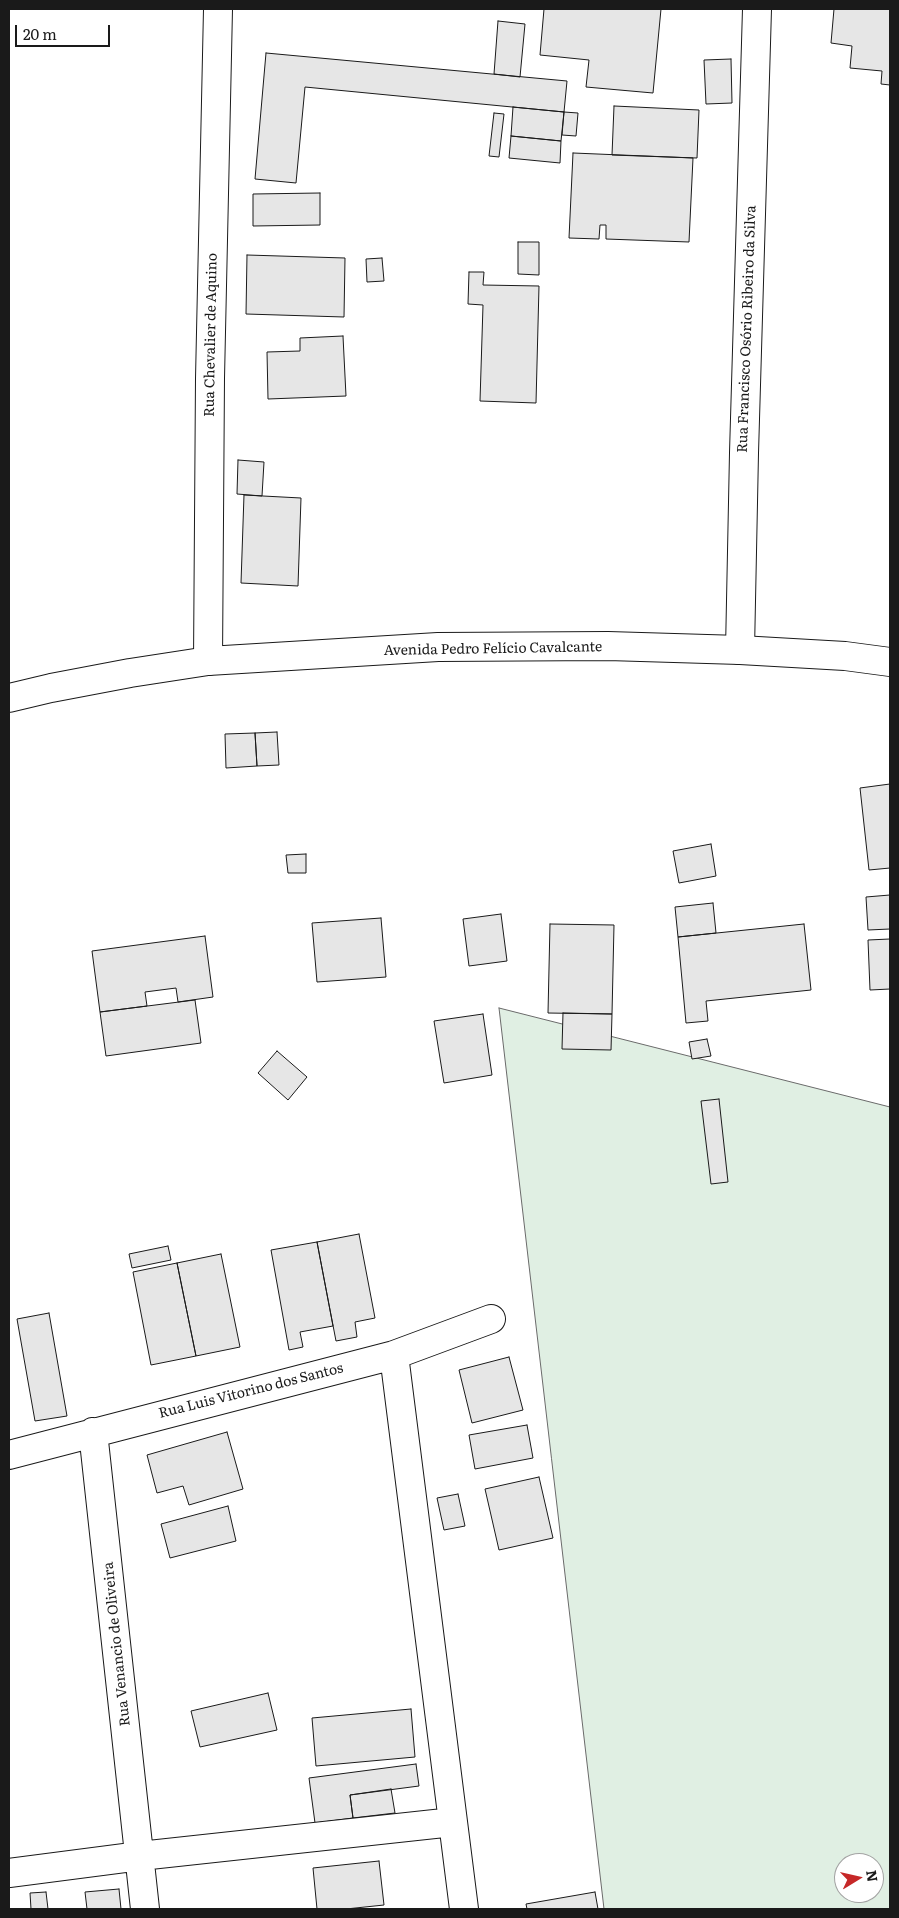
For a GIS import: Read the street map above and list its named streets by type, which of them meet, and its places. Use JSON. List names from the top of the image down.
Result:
{
  "streets": {
    "street": [
      "Rua Francisco Osório Ribeiro da Silva",
      "Rua Chevalier de Aquino",
      "Avenida Pedro Felício Cavalcante",
      "Rua Luis Vitorino dos Santos",
      "Rua Venancio de Oliveira"
    ]
  },
  "crossings": [
    ["Rua Francisco Osório Ribeiro da Silva", "Avenida Pedro Felício Cavalcante"],
    ["Rua Chevalier de Aquino", "Avenida Pedro Felício Cavalcante"],
    ["Rua Luis Vitorino dos Santos", "Rua Venancio de Oliveira"]
  ],
  "scale_bar": "20 m",
  "north": "right"
}
